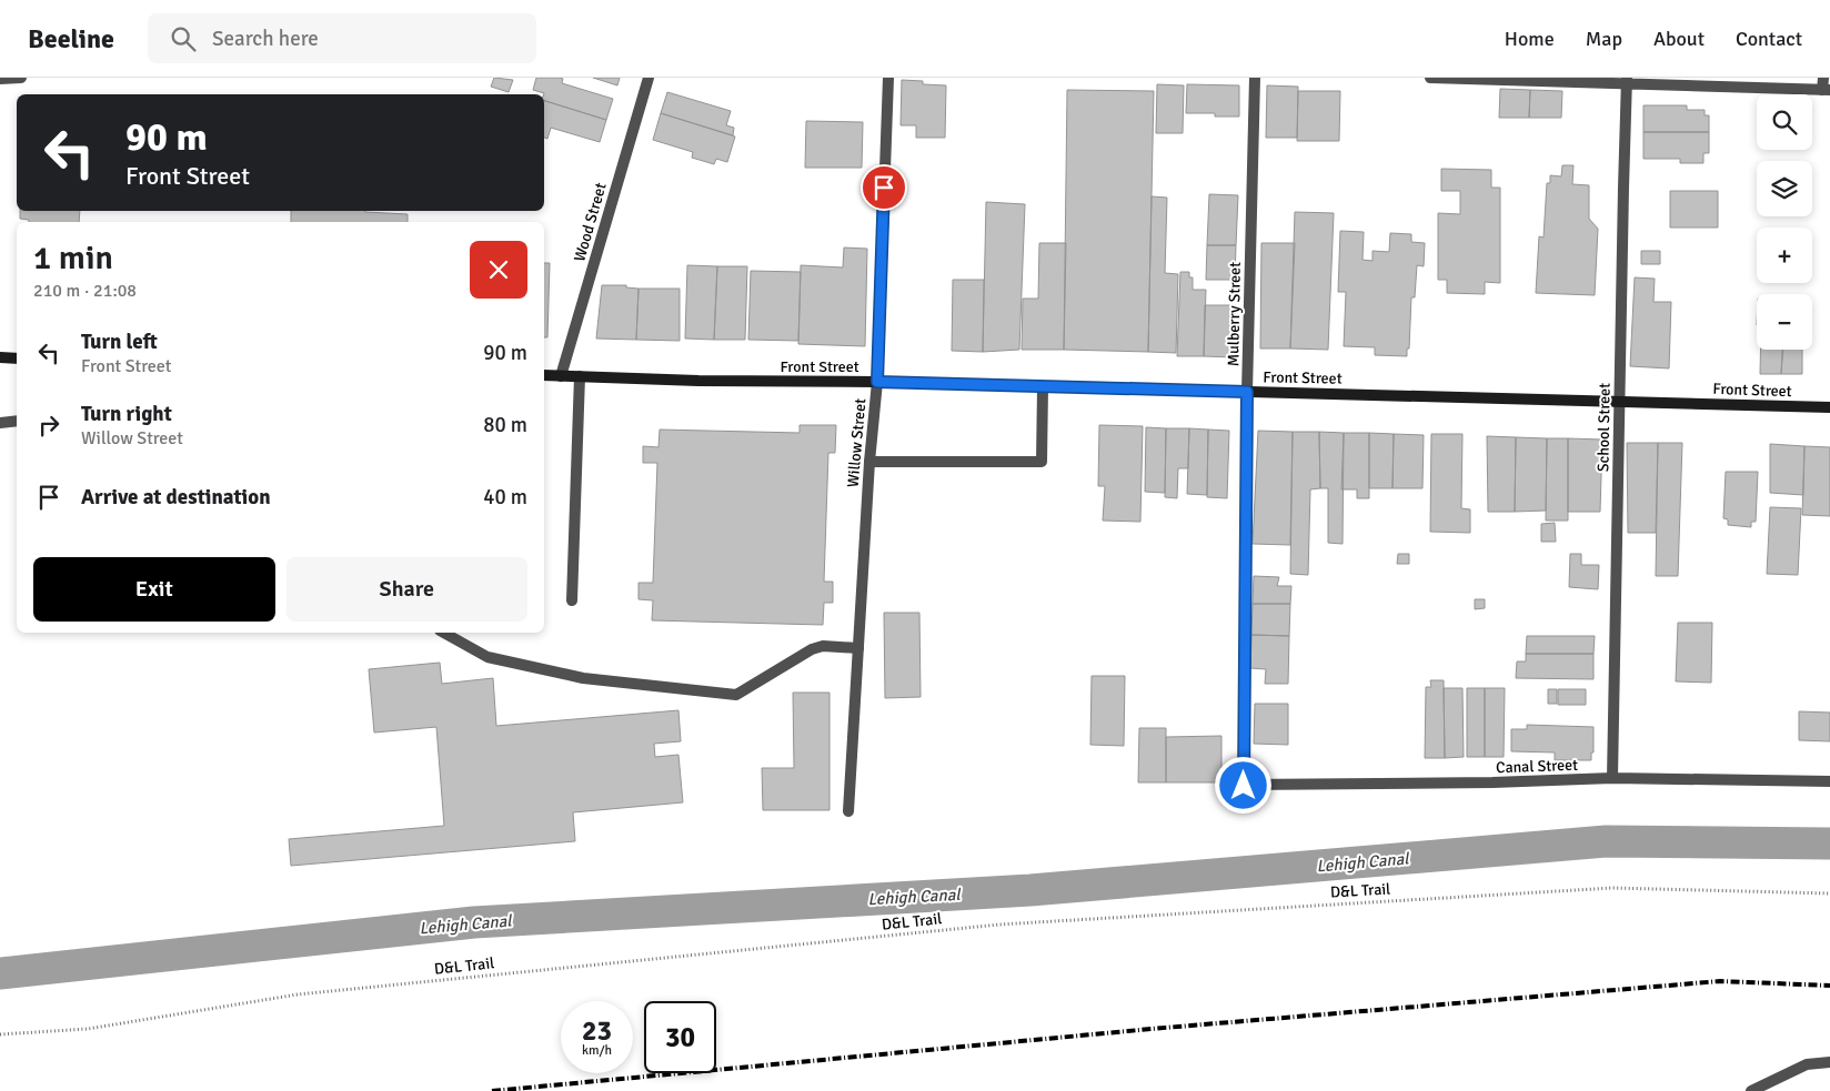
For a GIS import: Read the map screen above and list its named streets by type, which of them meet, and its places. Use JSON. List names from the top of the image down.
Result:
{
  "streets": {
    "main road": ["Front Street"],
    "street": [
      "Wood Street",
      "Mulberry Street",
      "School Street",
      "Willow Street",
      "Canal Street"
    ],
    "path": ["D&L Trail"]
  },
  "crossings": [
    ["Wood Street", "Front Street"],
    ["Mulberry Street", "Front Street"],
    ["Mulberry Street", "Canal Street"],
    ["Front Street", "School Street"],
    ["Front Street", "Willow Street"],
    ["School Street", "Canal Street"]
  ],
  "water": ["Lehigh Canal"],
  "page": {
    "header": "Beeline",
    "search": "Search here",
    "nav": [
      "Home",
      "Map",
      "About",
      "Contact"
    ],
    "map_buttons": ["+", "−"],
    "turn": ["90 m", "Front Street"],
    "heading": ["1 min", "210 m · 21:08"],
    "list": [
      {
        "name": "Turn left",
        "note": "Front Street",
        "value": "90 m"
      },
      {
        "name": "Turn right",
        "note": "Willow Street",
        "value": "80 m"
      },
      {
        "name": "Arrive at destination",
        "value": "40 m"
      }
    ],
    "buttons": ["Exit", "Share"],
    "speed": "23 km/h",
    "limit": "30"
  }
}
